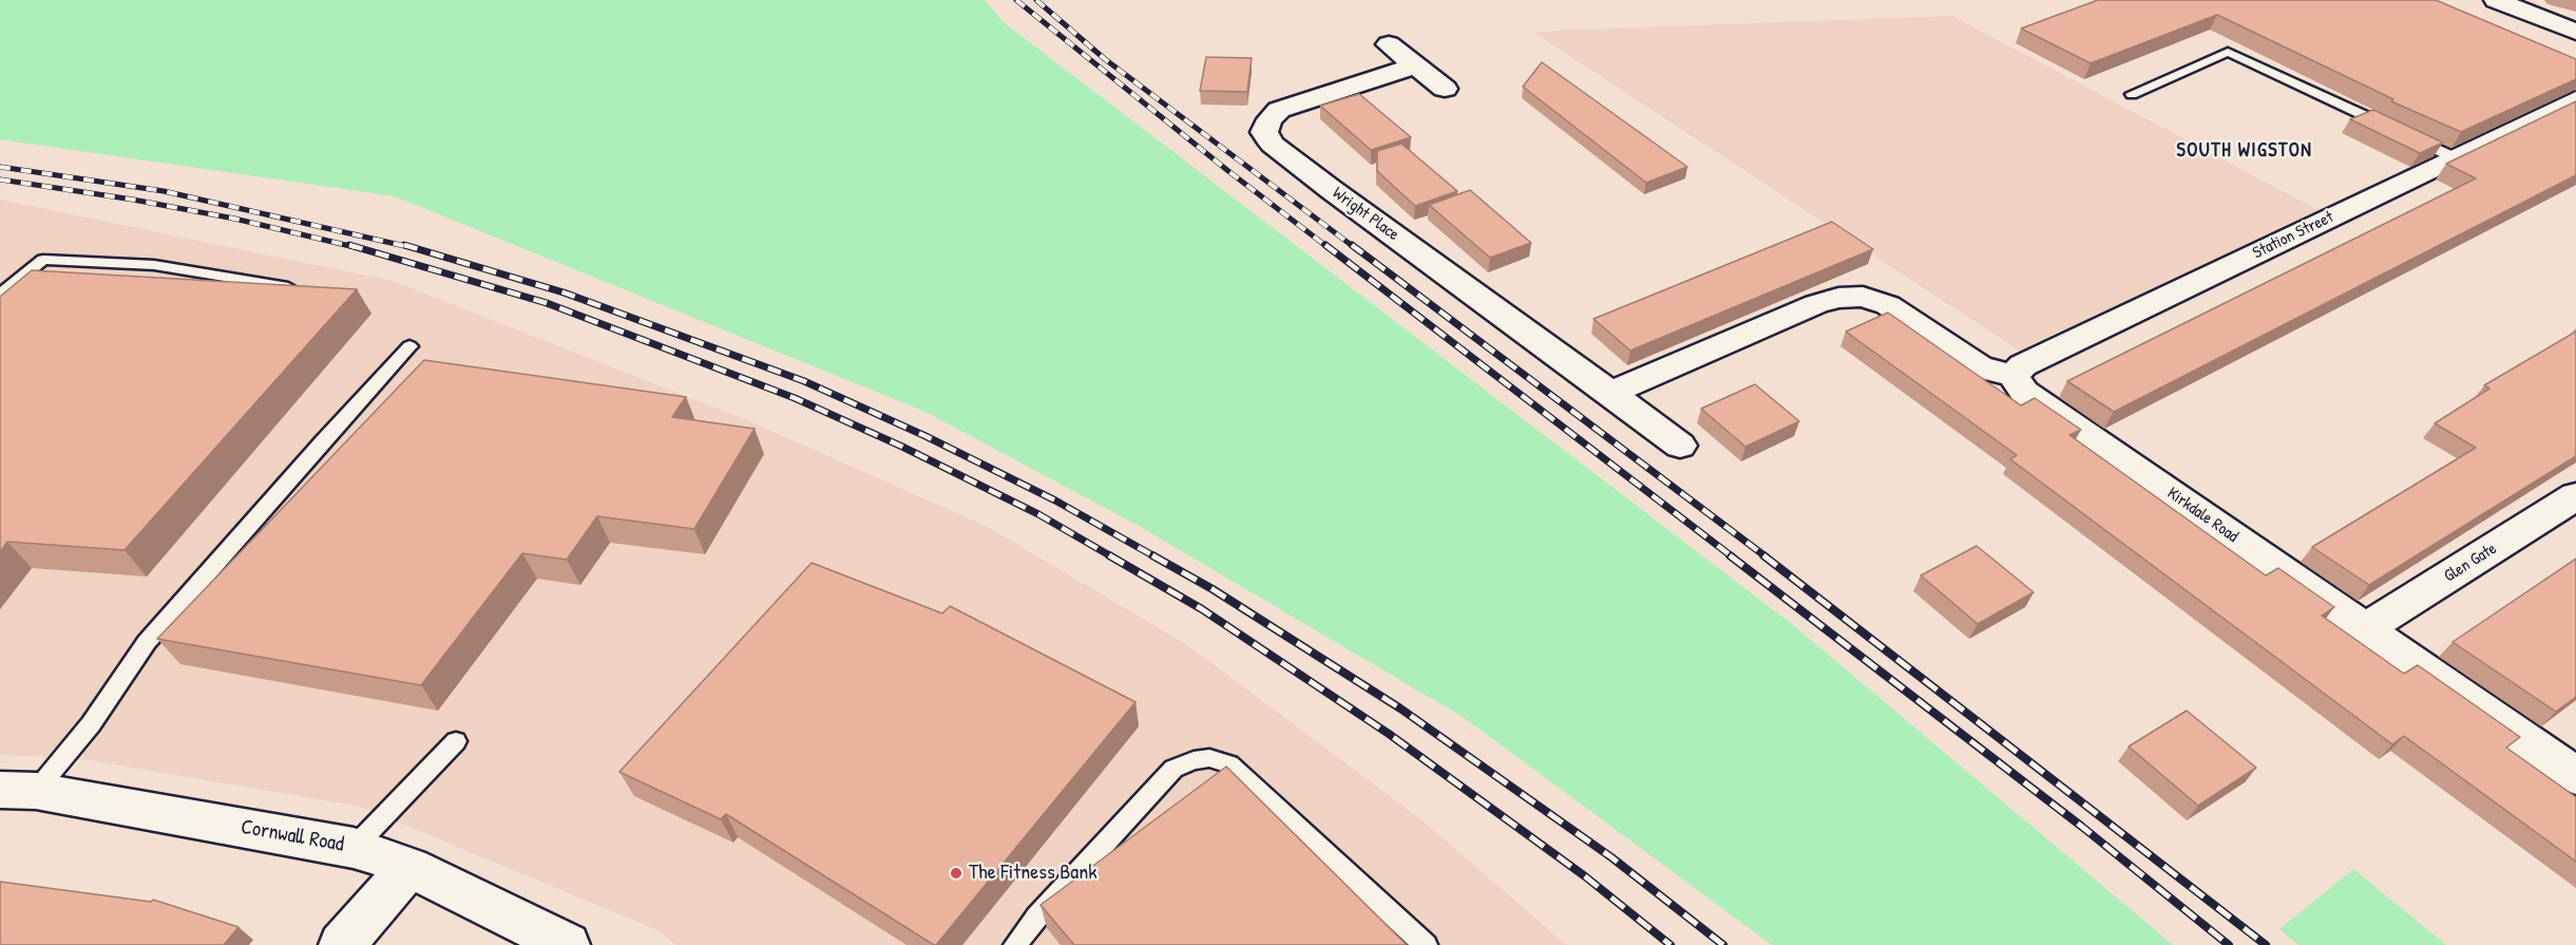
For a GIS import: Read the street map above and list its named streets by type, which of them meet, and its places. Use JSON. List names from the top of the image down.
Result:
{
  "streets": {
    "street": [
      "Wright Place",
      "Station Street",
      "Kirkdale Road",
      "Glen Gate",
      "Cornwall Road"
    ]
  },
  "crossings": [
    ["Station Street", "Kirkdale Road"],
    ["Kirkdale Road", "Glen Gate"]
  ],
  "districts": ["SOUTH WIGSTON"],
  "places": ["The Fitness Bank"]
}
